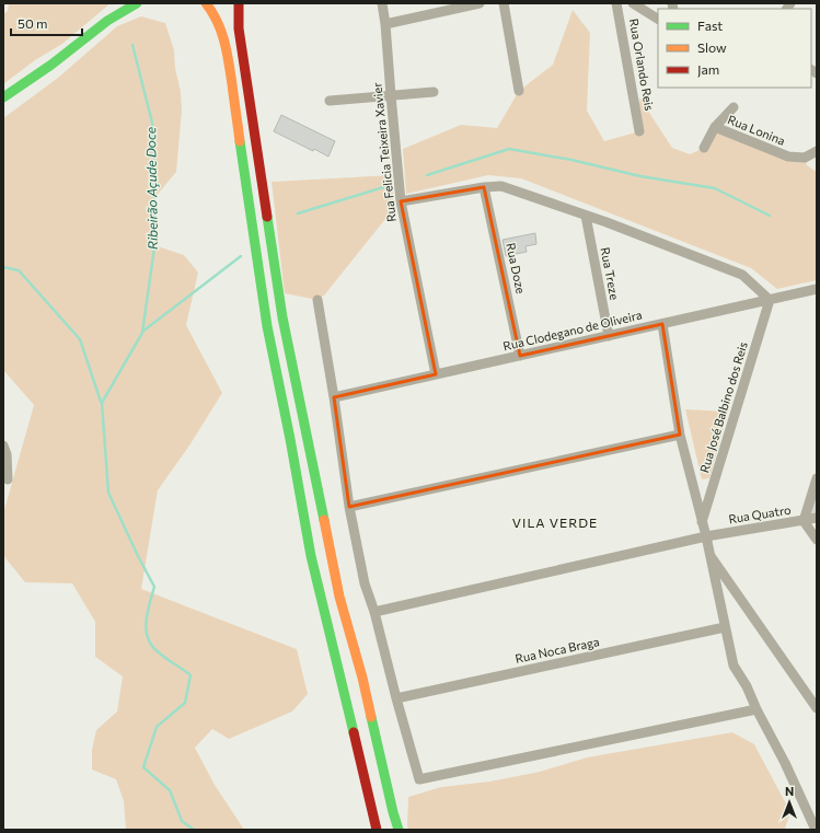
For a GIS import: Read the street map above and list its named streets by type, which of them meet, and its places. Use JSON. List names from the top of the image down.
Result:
{
  "streets": {
    "street": [
      "Rua Orlando Reis",
      "Rua Lonina",
      "Rua Felicia Teixeira Xavier",
      "Rua Doze",
      "Rua Treze",
      "Rua Clodegano de Oliveira",
      "Rua José Balbino dos Reis",
      "Rua Quatro",
      "Rua Noca Braga"
    ]
  },
  "crossings": [
    ["Rua Felicia Teixeira Xavier", "Rua Clodegano de Oliveira"],
    ["Rua Doze", "Rua Clodegano de Oliveira"],
    ["Rua Treze", "Rua Clodegano de Oliveira"],
    ["Rua Clodegano de Oliveira", "Rua José Balbino dos Reis"]
  ],
  "districts": ["VILA VERDE"],
  "water": ["Ribeirão Açude Doce"],
  "legend": ["Fast", "Slow", "Jam"],
  "scale_bar": "50 m",
  "north": "top"
}
